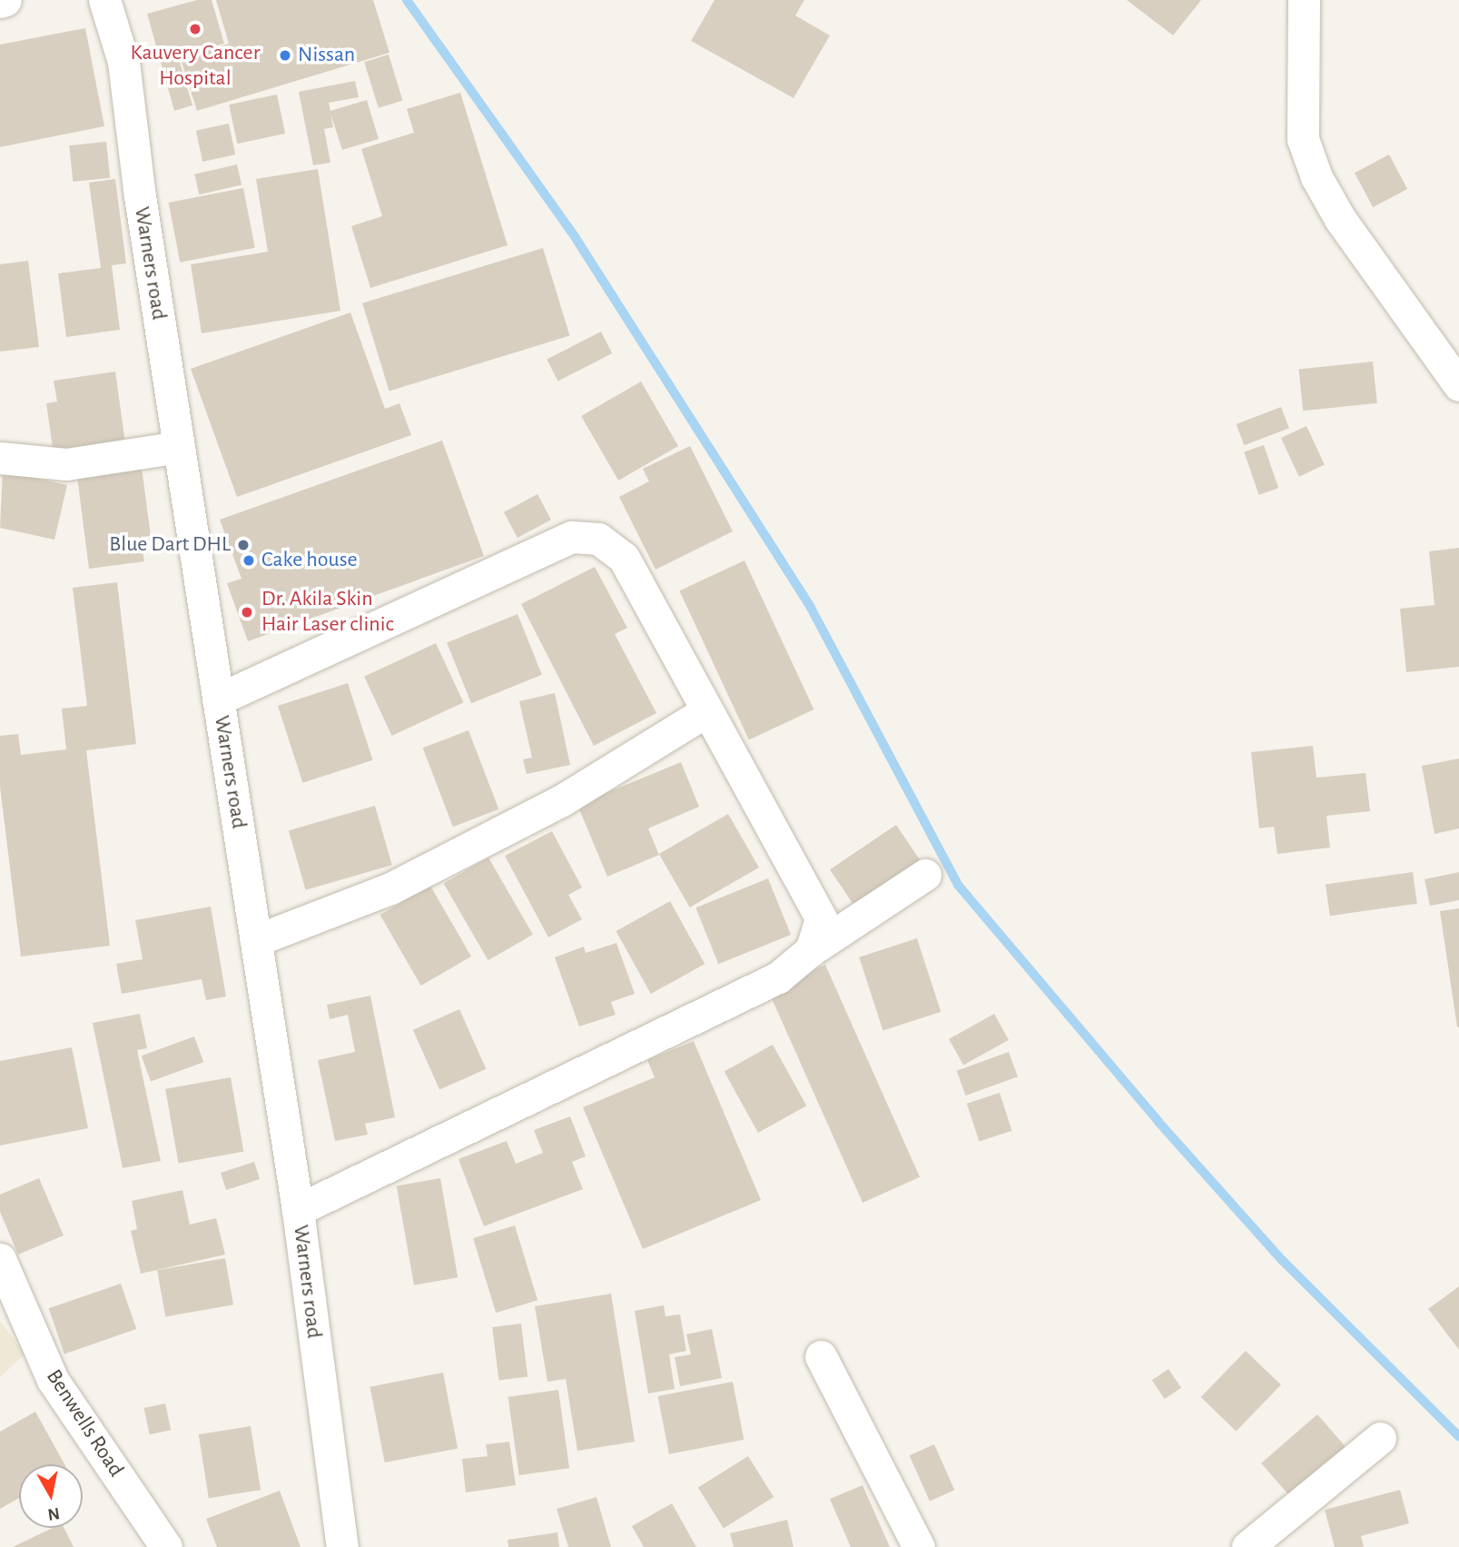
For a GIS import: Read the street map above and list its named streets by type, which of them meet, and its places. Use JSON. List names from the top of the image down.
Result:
{
  "streets": {
    "street": ["Warners road", "Benwells Road"]
  },
  "places": [
    "Kauvery Cancer Hospital",
    "Nissan",
    "Blue Dart DHL",
    "Cake house",
    "Dr. Akila Skin Hair Laser clinic"
  ],
  "north": "bottom"
}
